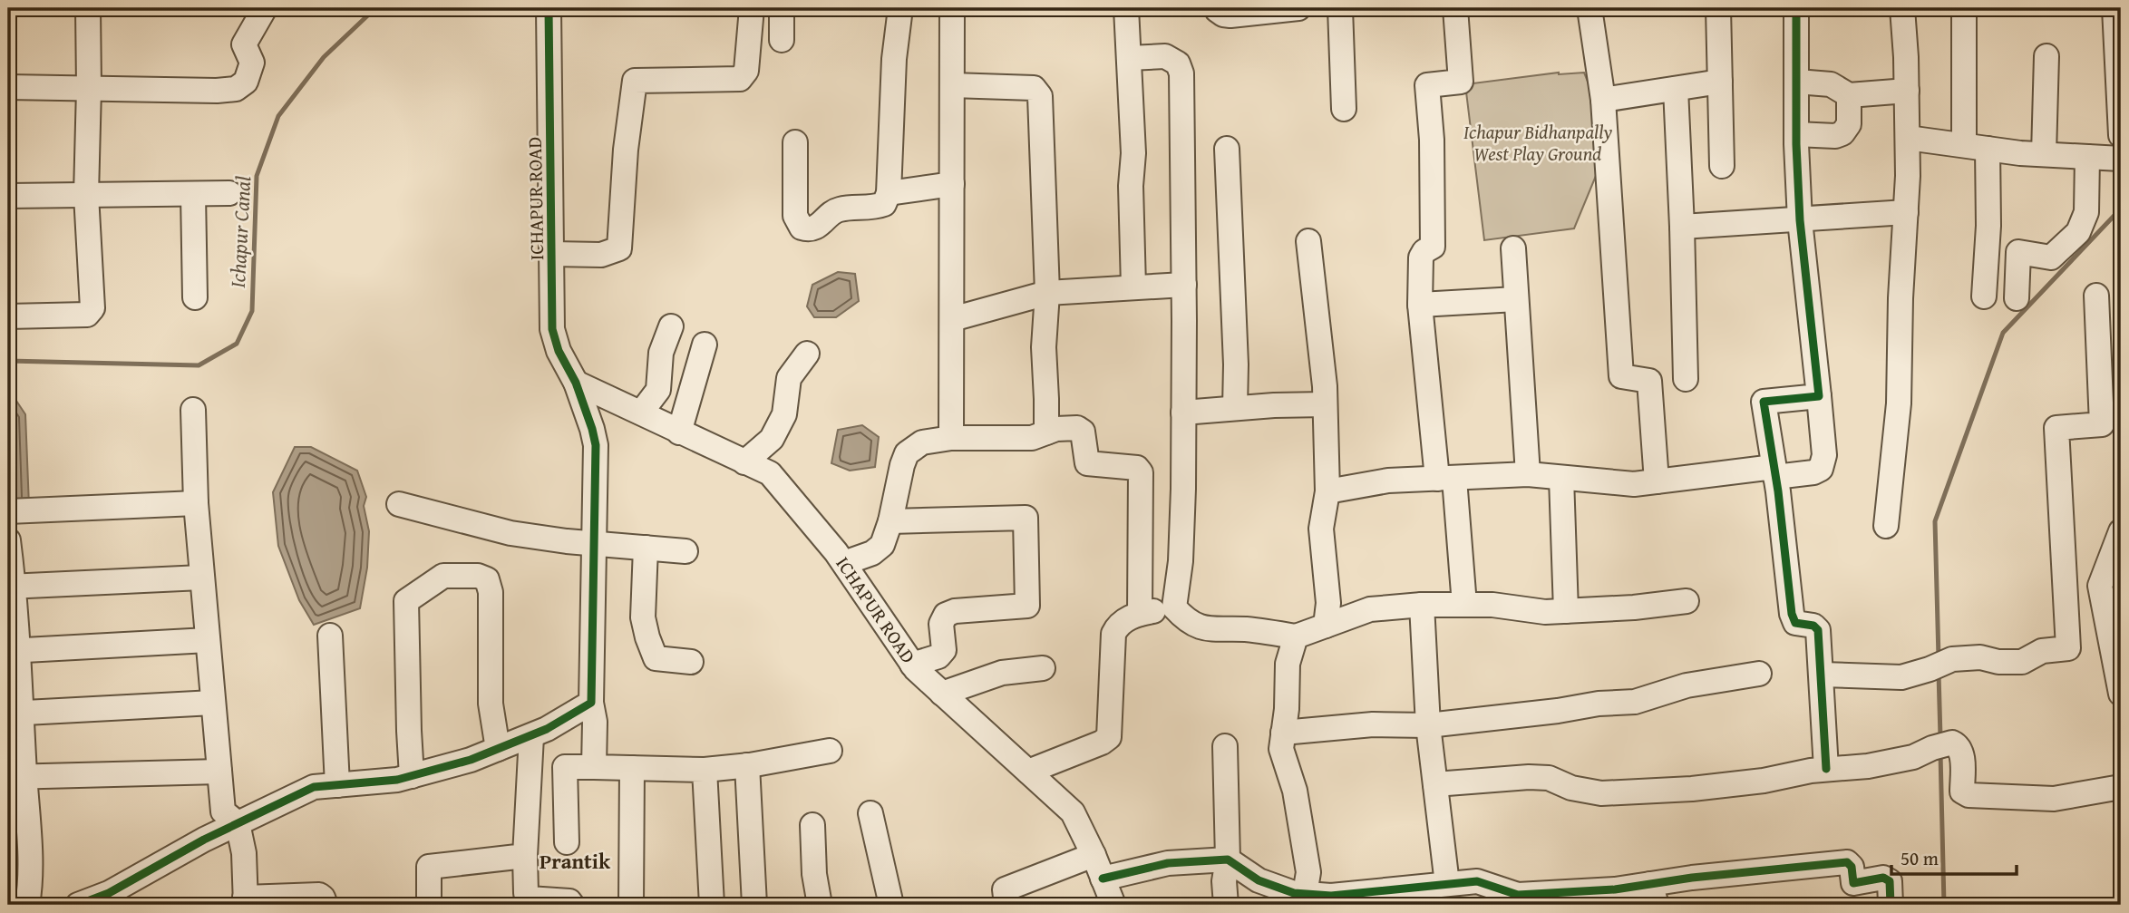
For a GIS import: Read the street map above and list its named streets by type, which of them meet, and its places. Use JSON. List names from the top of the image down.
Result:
{
  "streets": {
    "street": ["ICHAPUR ROAD"]
  },
  "districts": ["Prantik"],
  "water": ["Ichapur Canal"],
  "parks": ["Ichapur Bidhanpally West Play Ground"],
  "scale_bar": "50 m"
}
